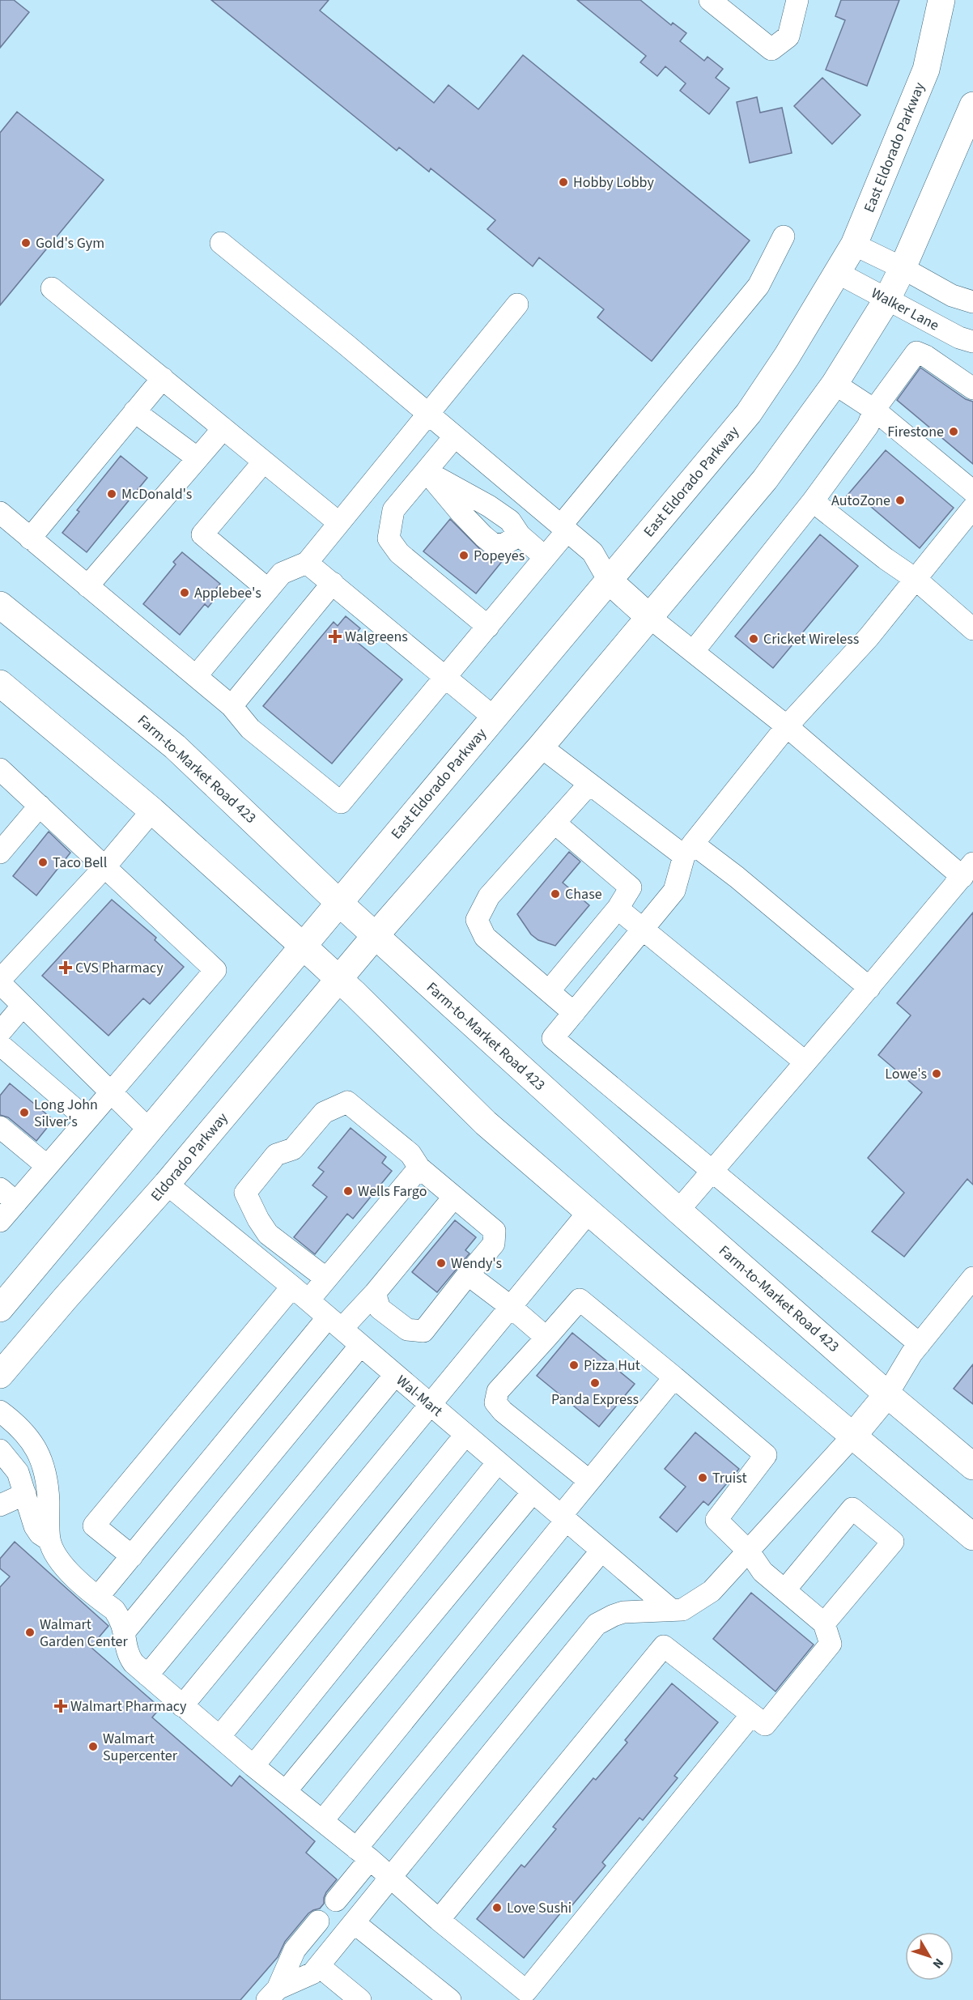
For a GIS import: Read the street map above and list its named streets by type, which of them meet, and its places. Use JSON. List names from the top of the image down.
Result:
{
  "streets": {
    "main road": ["East Eldorado Parkway", "Farm-to-Market Road 423", "Eldorado Parkway"],
    "street": ["Walker Lane", "Wal-Mart"]
  },
  "crossings": [
    ["East Eldorado Parkway", "Walker Lane"],
    ["East Eldorado Parkway", "Farm-to-Market Road 423"],
    ["Farm-to-Market Road 423", "Eldorado Parkway"],
    ["Eldorado Parkway", "Wal-Mart"]
  ],
  "places": {
    "other": [
      "Hobby Lobby",
      "Gold's Gym",
      "Firestone",
      "McDonald's",
      "AutoZone",
      "Popeyes",
      "Applebee's",
      "Cricket Wireless",
      "Taco Bell",
      "Chase",
      "Lowe's",
      "Long John Silver's",
      "Wells Fargo",
      "Wendy's",
      "Pizza Hut",
      "Panda Express",
      "Truist",
      "Walmart Garden Center",
      "Walmart Supercenter",
      "Love Sushi"
    ],
    "health": ["Walgreens", "CVS Pharmacy", "Walmart Pharmacy"]
  },
  "north": "bottom right"
}
